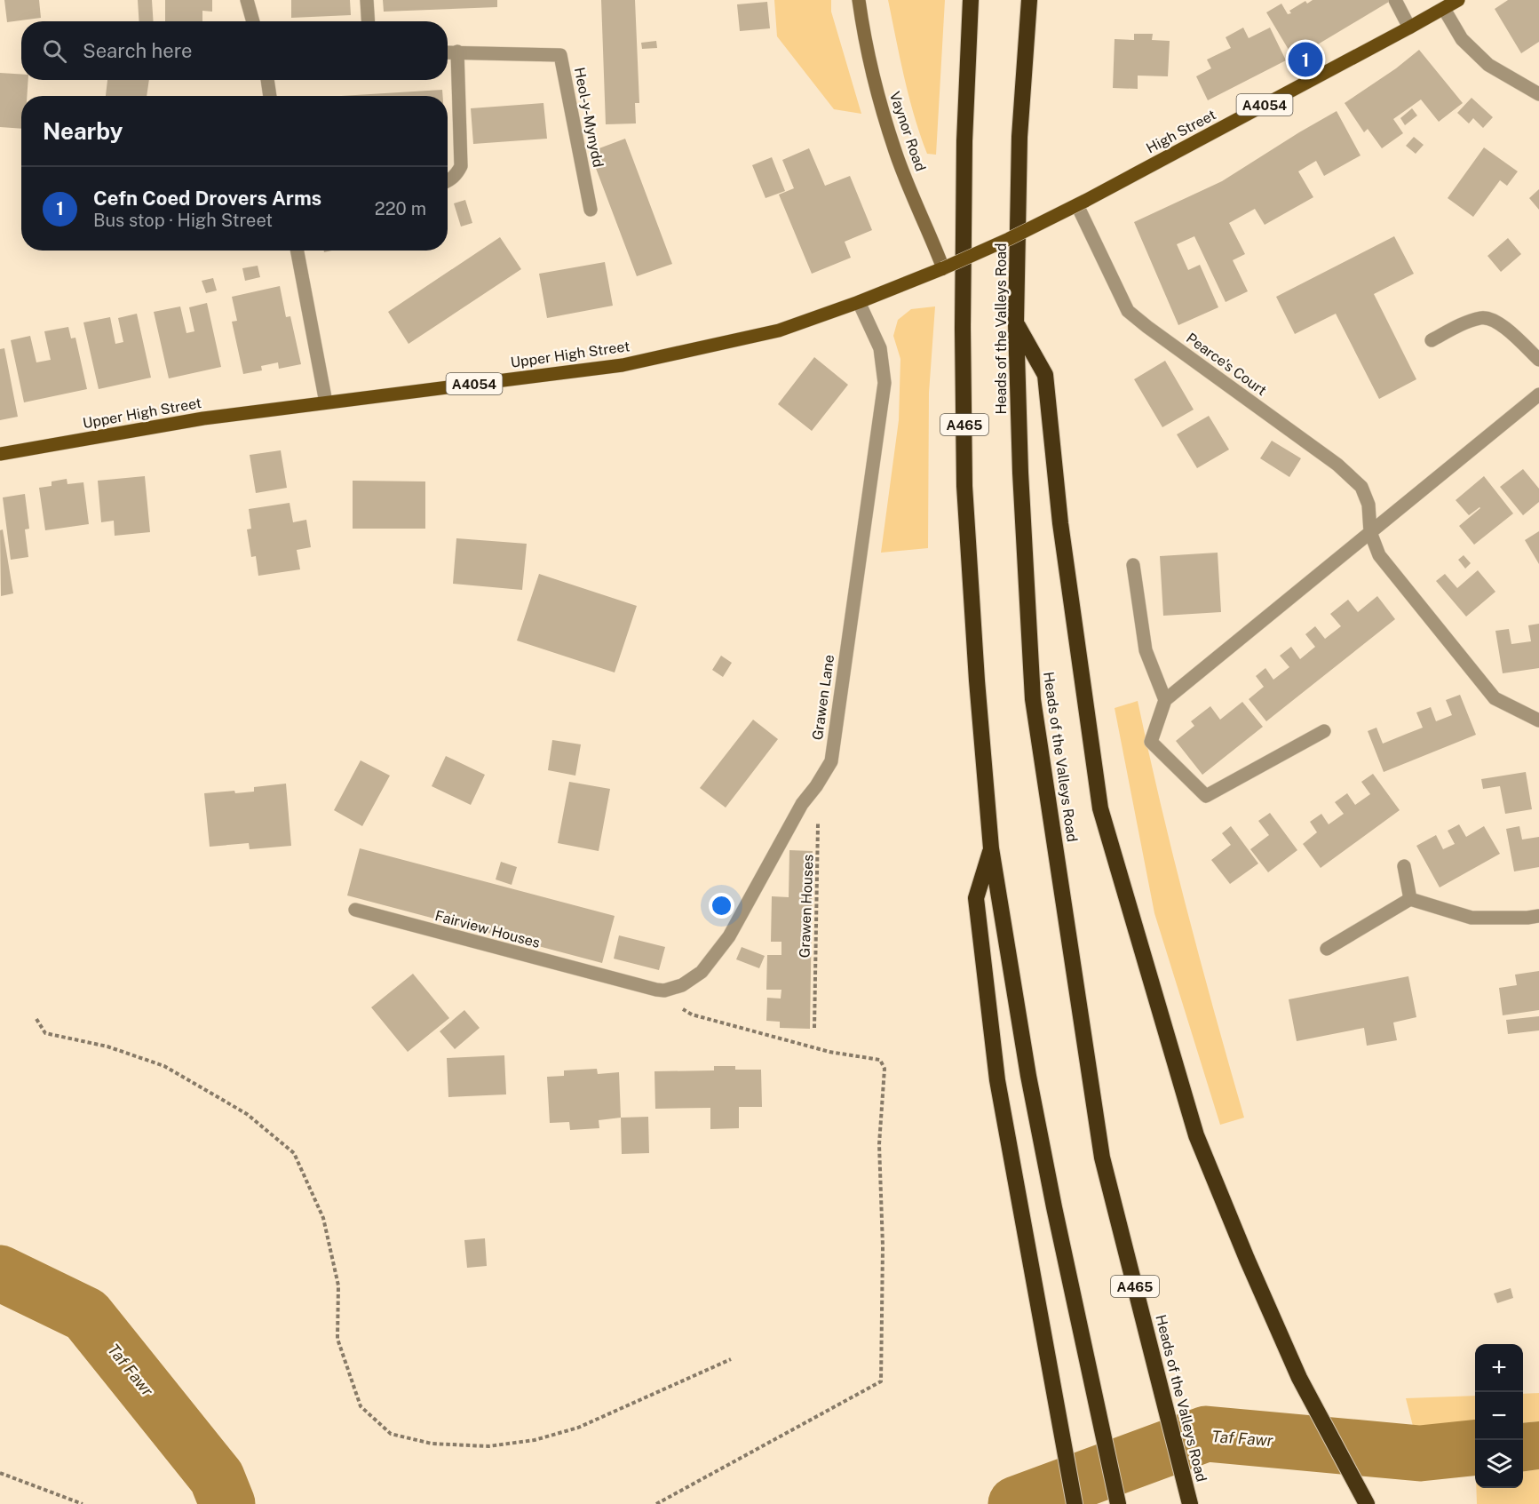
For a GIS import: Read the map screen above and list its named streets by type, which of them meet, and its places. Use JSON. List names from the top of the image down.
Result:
{
  "streets": {
    "highway": ["Heads of the Valleys Road", "A465"],
    "main road": ["A4054", "High Street", "Upper High Street"],
    "street": [
      "Heol-y-Mynydd",
      "Vaynor Road",
      "Pearce's Court",
      "Grawen Lane",
      "Fairview Houses"
    ],
    "path": ["Grawen Houses"]
  },
  "crossings": [
    ["Vaynor Road", "High Street"],
    ["Vaynor Road", "Upper High Street"],
    ["High Street", "Upper High Street"],
    ["High Street", "Pearce's Court"],
    ["Upper High Street", "Grawen Lane"],
    ["Grawen Lane", "Grawen Houses"],
    ["Grawen Lane", "Fairview Houses"]
  ],
  "water": ["Taf Fawr"],
  "page": {
    "search": "Search here",
    "pins": "1",
    "heading": "Nearby",
    "list": [
      {
        "mark": "1",
        "name": "Cefn Coed Drovers Arms",
        "note": "Bus stop · High Street",
        "value": "220 m"
      }
    ],
    "map_buttons": ["+", "−"]
  }
}
